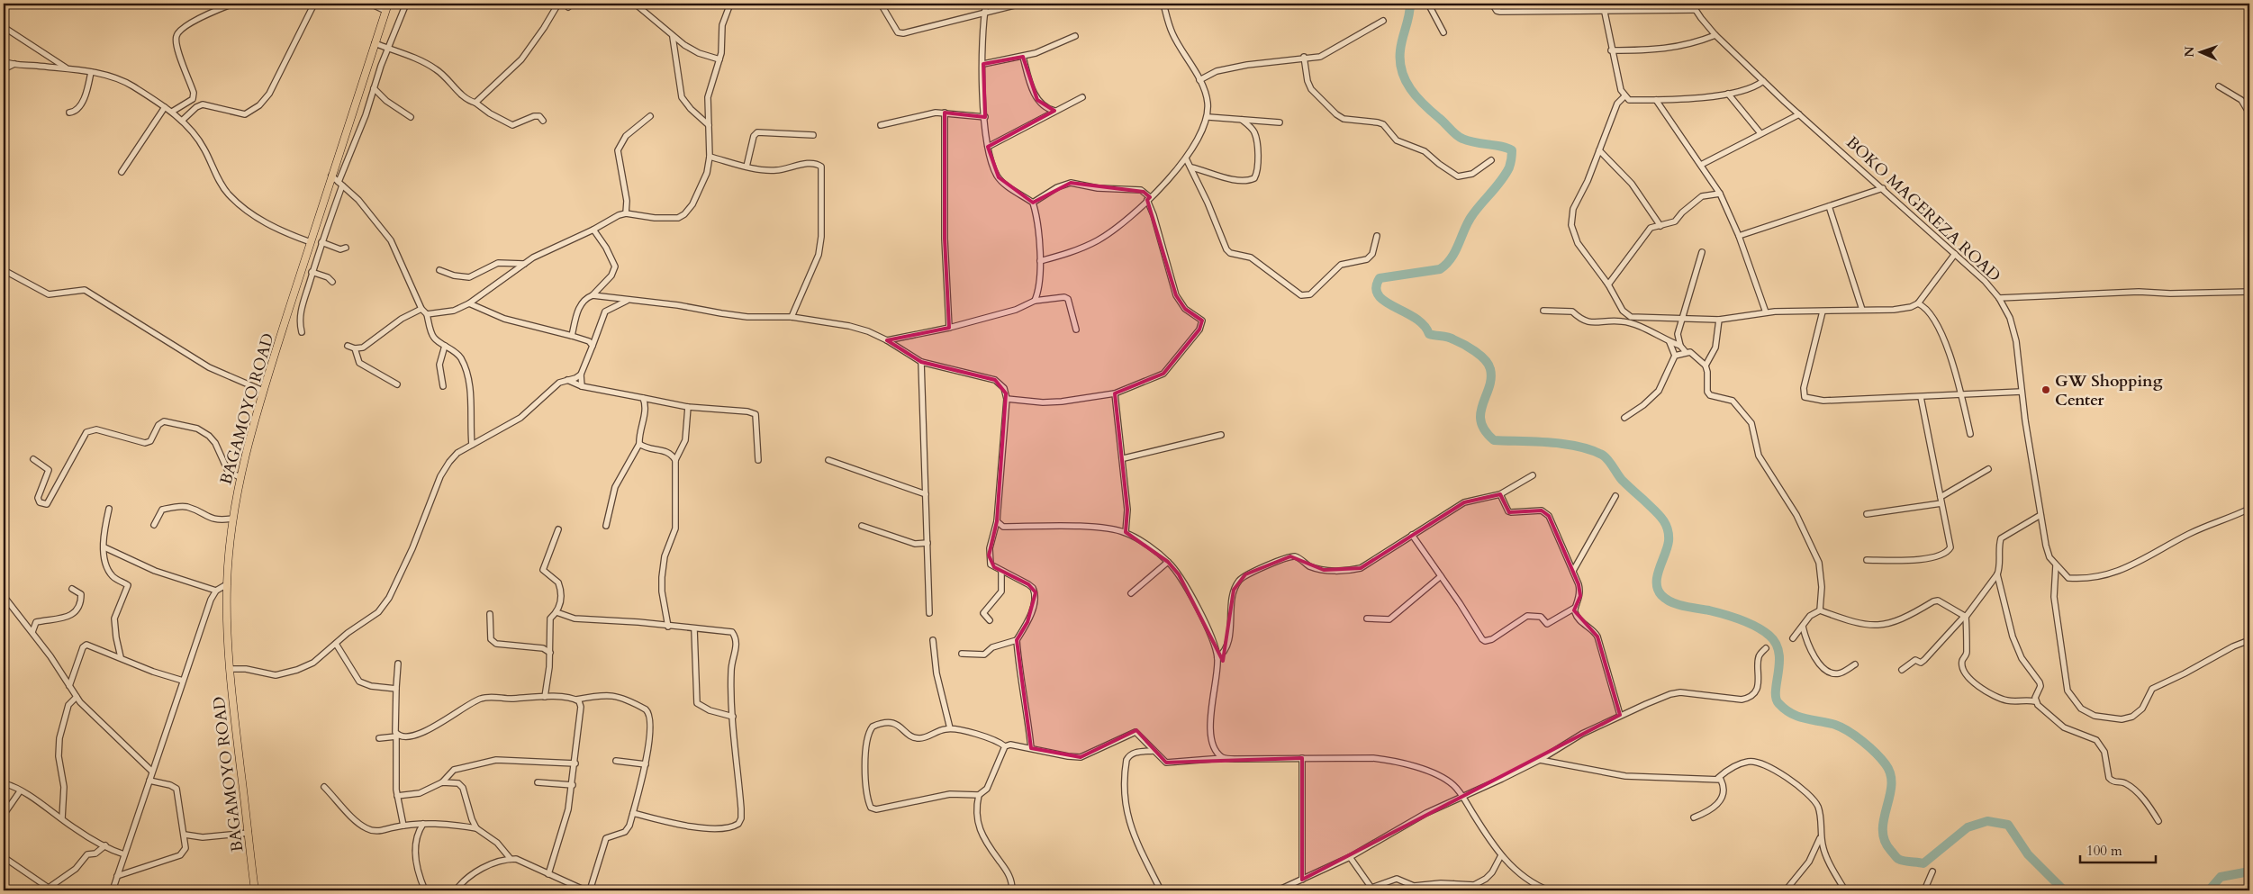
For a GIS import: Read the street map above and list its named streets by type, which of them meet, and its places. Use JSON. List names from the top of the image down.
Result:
{
  "streets": {
    "highway": ["BAGAMOYO ROAD"],
    "street": ["BOKO MAGEREZA ROAD"]
  },
  "places": ["GW Shopping Center"],
  "scale_bar": "100 m",
  "north": "left"
}
